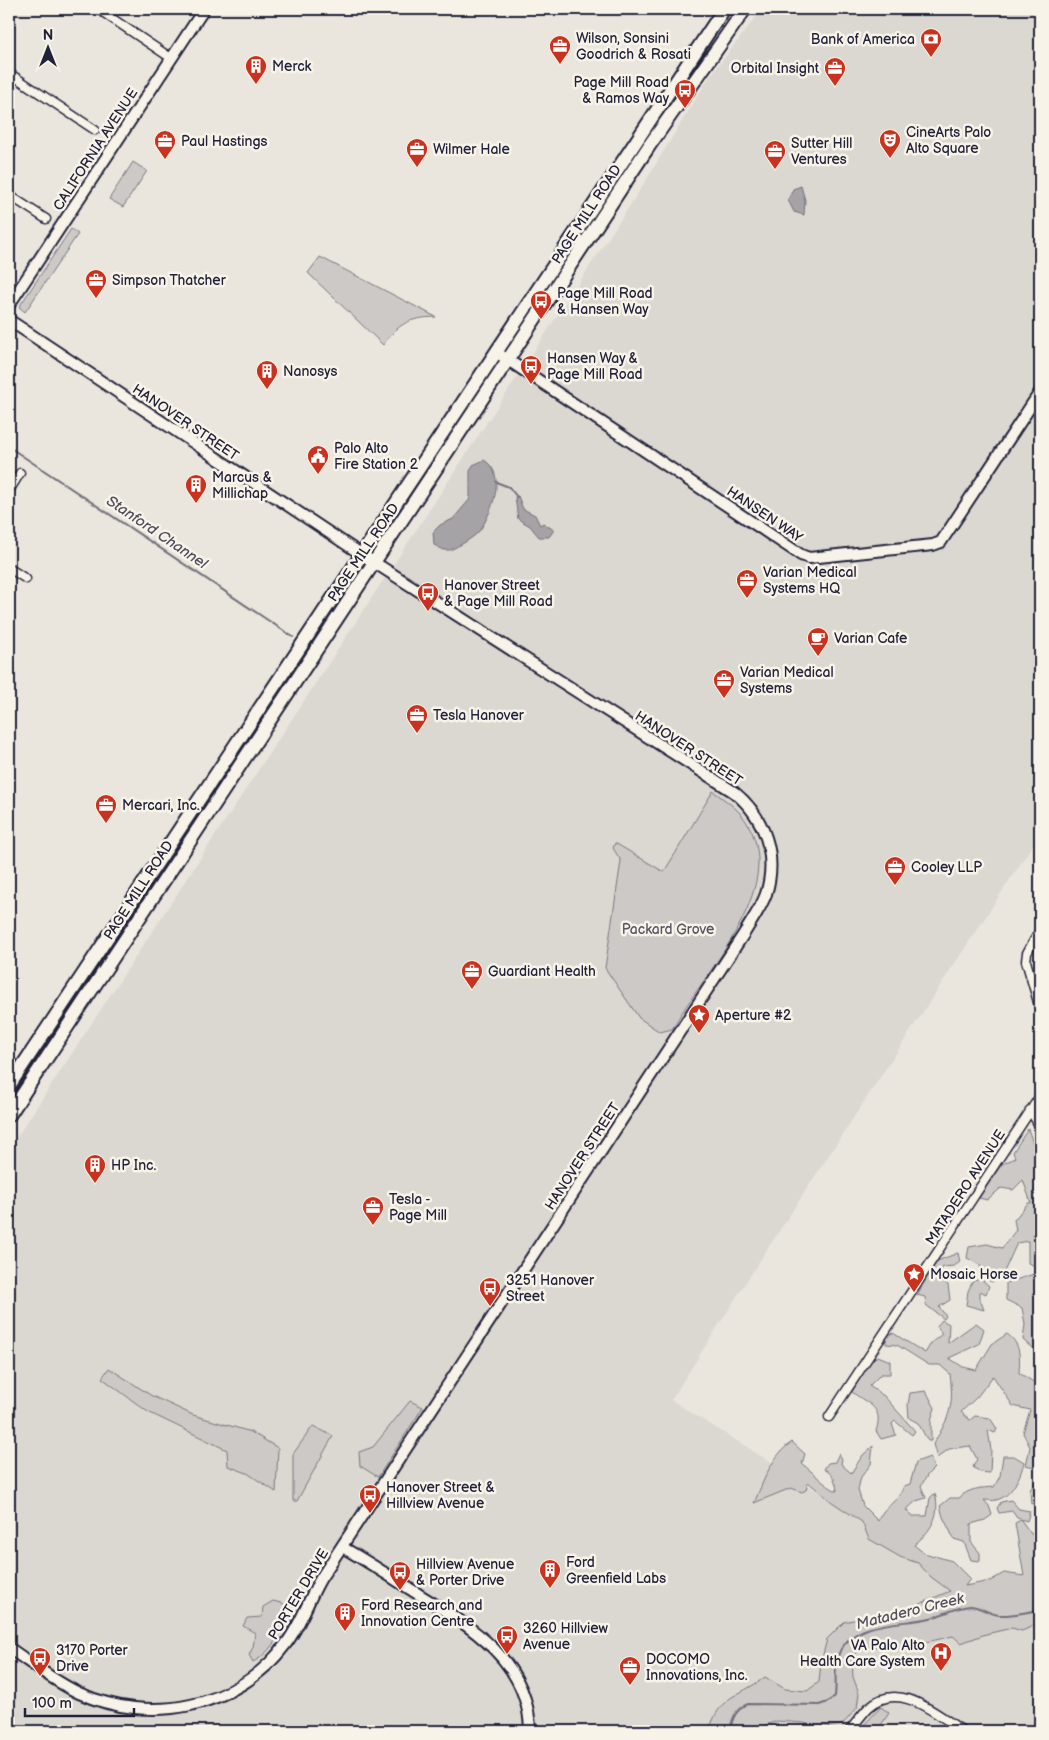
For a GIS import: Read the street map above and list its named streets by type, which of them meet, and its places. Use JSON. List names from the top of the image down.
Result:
{
  "streets": {
    "main road": ["PAGE MILL ROAD"],
    "street": [
      "CALIFORNIA AVENUE",
      "HANOVER STREET",
      "HANSEN WAY",
      "MATADERO AVENUE",
      "PORTER DRIVE"
    ]
  },
  "crossings": [
    ["PAGE MILL ROAD", "HANOVER STREET"],
    ["PAGE MILL ROAD", "HANSEN WAY"],
    ["HANOVER STREET", "PORTER DRIVE"]
  ],
  "water": ["Stanford Channel", "Matadero Creek"],
  "parks": ["Packard Grove"],
  "places": {
    "bank": ["Bank of America"],
    "office": [
      "Wilson, Sonsini Goodrich & Rosati",
      "Orbital Insight",
      "Paul Hastings",
      "Wilmer Hale",
      "Sutter Hill Ventures",
      "Simpson Thatcher",
      "Varian Medical Systems HQ",
      "Varian Medical Systems",
      "Tesla Hanover",
      "Mercari, Inc.",
      "Cooley LLP",
      "Guardiant Health",
      "Tesla - Page Mill",
      "DOCOMO Innovations, Inc."
    ],
    "building": [
      "Merck",
      "Nanosys",
      "Marcus & Millichap",
      "HP Inc.",
      "Ford Greenfield Labs",
      "Ford Research and Innovation Centre"
    ],
    "bus stop": [
      "Page Mill Road & Ramos Way",
      "Page Mill Road & Hansen Way",
      "Hansen Way & Page Mill Road",
      "Hanover Street & Page Mill Road",
      "3251 Hanover Street",
      "Hanover Street & Hillview Avenue",
      "Hillview Avenue & Porter Drive",
      "3260 Hillview Avenue",
      "3170 Porter Drive"
    ],
    "theatre": ["CineArts Palo Alto Square"],
    "public building": ["Palo Alto Fire Station 2"],
    "cafe": ["Varian Cafe"],
    "place": ["Aperture #2", "Mosaic Horse"],
    "hospital": ["VA Palo Alto Health Care System"]
  },
  "scale_bar": "100 m",
  "north": "top"
}
